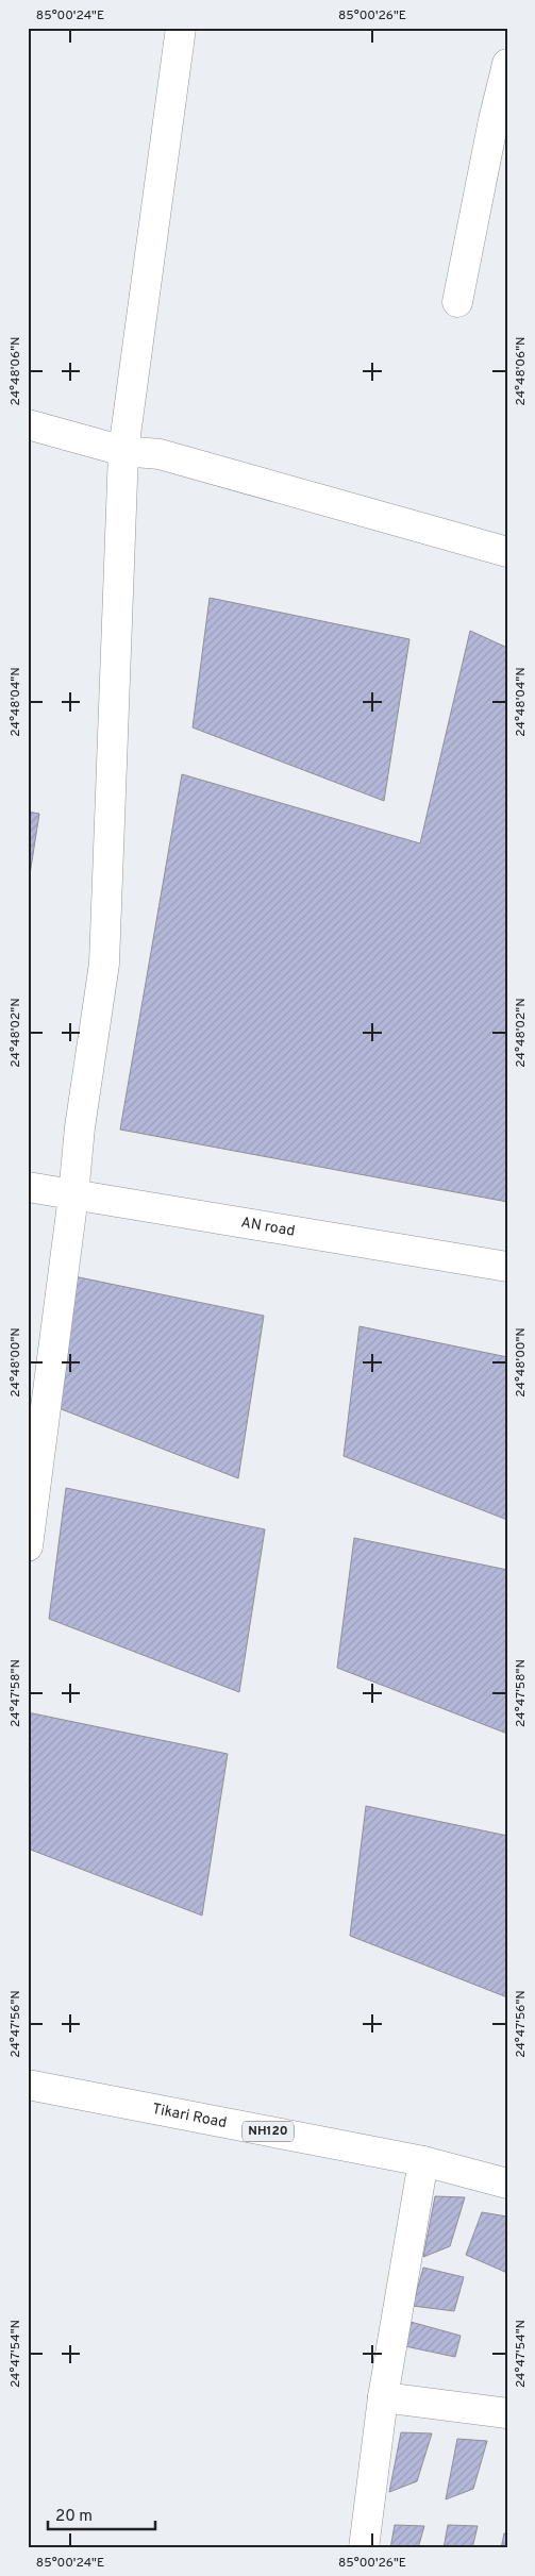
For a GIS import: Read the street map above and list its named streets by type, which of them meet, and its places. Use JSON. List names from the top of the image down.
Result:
{
  "streets": {
    "main road": ["AN road", "Tikari Road", "NH120"]
  },
  "scale_bar": "20 m",
  "coordinates": [
    "85°00'24\"E",
    "85°00'26\"E",
    "24°48'06\"N",
    "24°48'04\"N",
    "24°48'02\"N",
    "24°48'00\"N",
    "24°47'58\"N",
    "24°47'56\"N",
    "24°47'54\"N"
  ]
}
